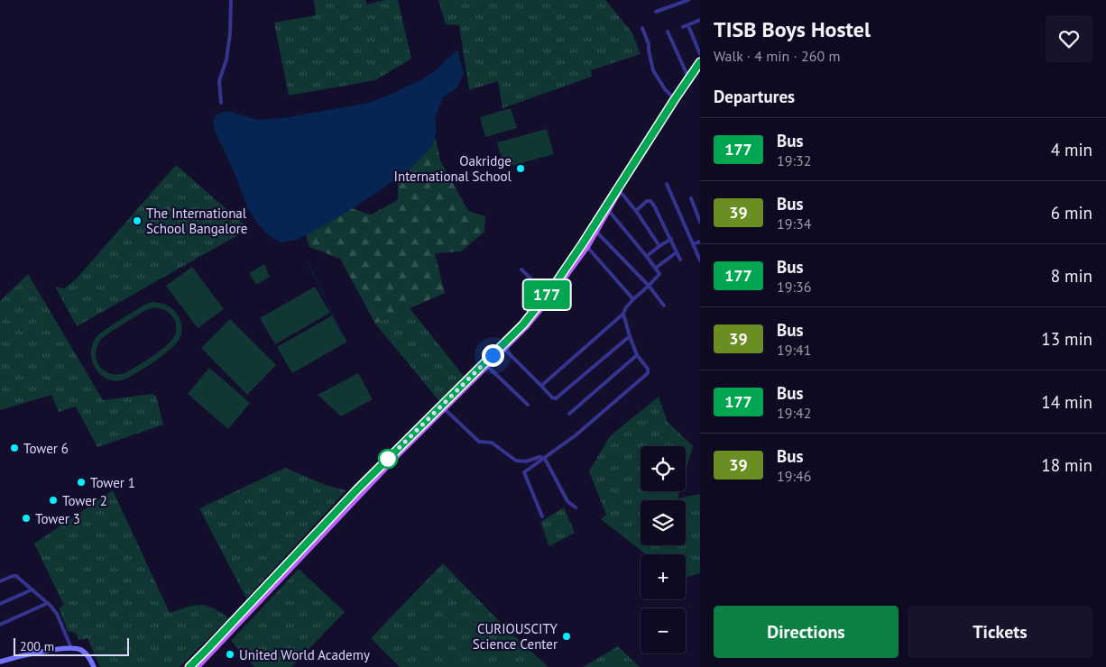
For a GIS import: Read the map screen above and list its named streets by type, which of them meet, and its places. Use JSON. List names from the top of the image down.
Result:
{
  "places": [
    "Oakridge International School",
    "The International School Bangalore",
    "Tower 6",
    "Tower 1",
    "Tower 2",
    "Tower 3",
    "CURIOUSCITY Science Center",
    "United World Academy"
  ],
  "lines": ["bus line 177"],
  "scale_bar": "200 m",
  "page": {
    "on_map": "177",
    "heading": [
      ["TISB Boys Hostel", "Walk · 4 min · 260 m"],
      "Departures"
    ],
    "list": [
      {
        "mark": "177",
        "name": "Bus",
        "note": "19:32",
        "value": "4 min"
      },
      {
        "mark": "39",
        "name": "Bus",
        "note": "19:34",
        "value": "6 min"
      },
      {
        "mark": "177",
        "name": "Bus",
        "note": "19:36",
        "value": "8 min"
      },
      {
        "mark": "39",
        "name": "Bus",
        "note": "19:41",
        "value": "13 min"
      },
      {
        "mark": "177",
        "name": "Bus",
        "note": "19:42",
        "value": "14 min"
      },
      {
        "mark": "39",
        "name": "Bus",
        "note": "19:46",
        "value": "18 min"
      }
    ],
    "map_buttons": ["+", "−"],
    "buttons": ["Directions", "Tickets"],
    "scale": "200 m"
  }
}
